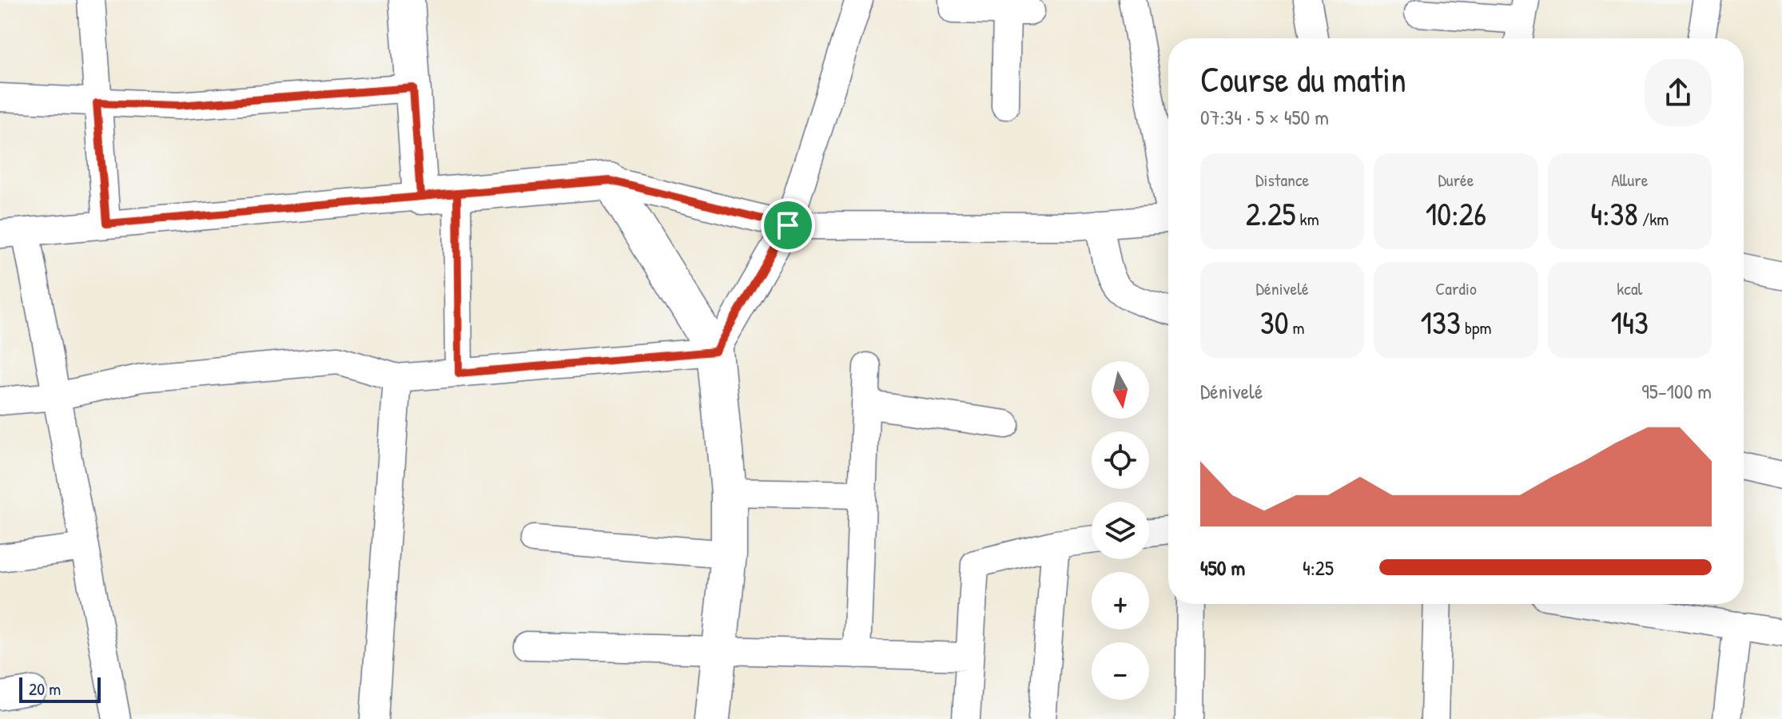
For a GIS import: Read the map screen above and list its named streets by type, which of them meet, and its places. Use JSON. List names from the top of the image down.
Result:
{
  "scale_bar": "20 m",
  "north": "bottom",
  "page": {
    "heading": ["Course du matin", "07:34 · 5 × 450 m"],
    "stats": [
      ["Distance", "2.25 km"],
      ["Durée", "10:26"],
      ["Allure", "4:38 /km"],
      ["Dénivelé", "30 m"],
      ["Cardio", "133 bpm"],
      ["kcal", "143"]
    ],
    "map_buttons": ["+", "−"],
    "chart": ["Dénivelé", "95–100 m"],
    "list": [
      {
        "name": "450 m",
        "note": "4:25"
      }
    ],
    "scale": "20 m"
  }
}
